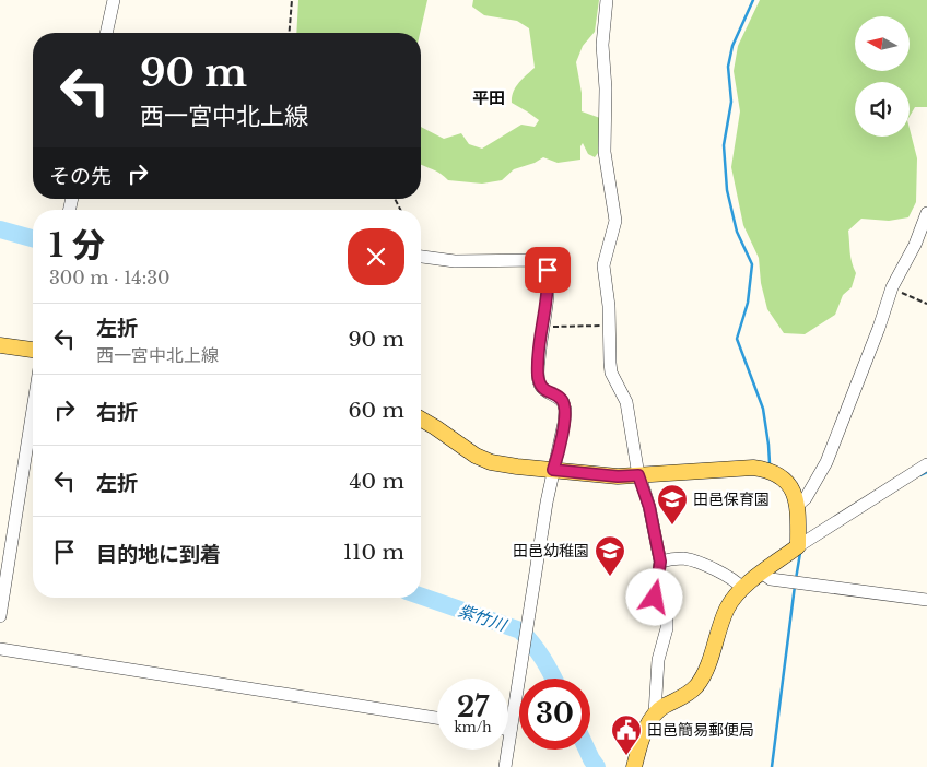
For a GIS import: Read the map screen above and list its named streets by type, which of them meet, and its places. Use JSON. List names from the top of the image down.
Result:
{
  "districts": ["平田"],
  "water": ["紫竹川"],
  "places": {
    "school or university": ["田邑保育園", "田邑幼稚園"],
    "public building": ["田邑簡易郵便局"]
  },
  "north": "left",
  "page": {
    "turn": ["90 m", "西一宮中北上線"],
    "then": "その先",
    "heading": ["1 分", "300 m · 14:30"],
    "list": [
      {
        "name": "左折",
        "note": "西一宮中北上線",
        "value": "90 m"
      },
      {
        "name": "右折",
        "value": "60 m"
      },
      {
        "name": "左折",
        "value": "40 m"
      },
      {
        "name": "目的地に到着",
        "value": "110 m"
      }
    ],
    "speed": "27 km/h",
    "limit": "30"
  }
}
